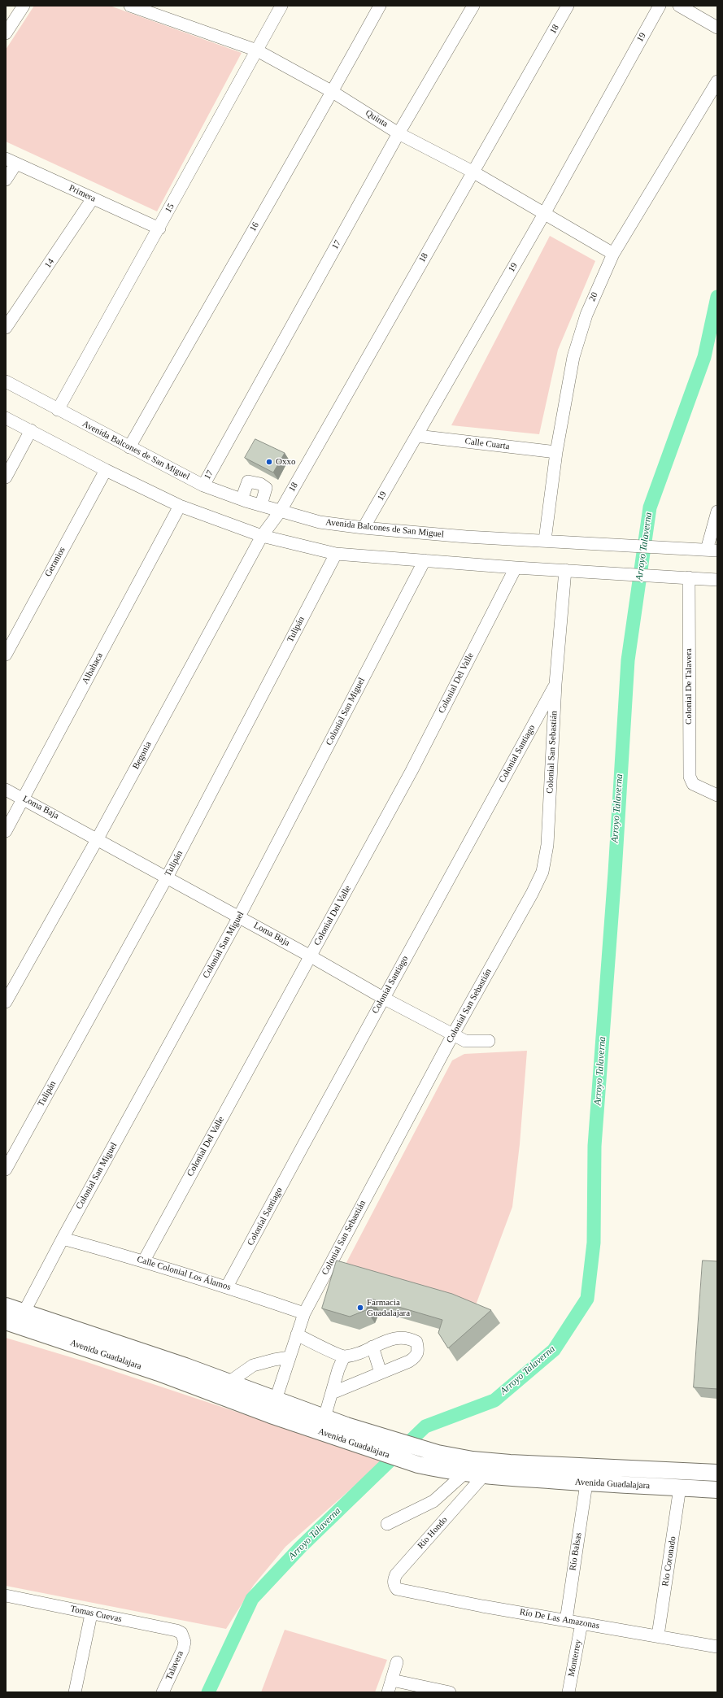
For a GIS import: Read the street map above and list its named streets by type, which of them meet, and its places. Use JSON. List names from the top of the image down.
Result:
{
  "streets": {
    "main road": ["Avenida Guadalajara"],
    "street": [
      "18",
      "19",
      "Quinta",
      "Primera",
      "15",
      "16",
      "17",
      "14",
      "20",
      "Calle Cuarta",
      "Avenida Balcones de San Miguel",
      "Geranios",
      "Tulipán",
      "Albahaca",
      "Colonial Del Valle",
      "Colonial De Talavera",
      "Colonial San Miguel",
      "Colonial San Sebastián",
      "Colonial Santiago",
      "Begonia",
      "Loma Baja",
      "Calle Colonial Los Álamos",
      "Rio Hondo",
      "Río Balsas",
      "Rio Coronado",
      "Tomas Cuevas",
      "Río De Las Amazonas",
      "Monterrey",
      "Talavera"
    ]
  },
  "crossings": [
    ["18", "Quinta"],
    ["18", "Avenida Balcones de San Miguel"],
    ["18", "Begonia"],
    ["19", "Quinta"],
    ["19", "Calle Cuarta"],
    ["19", "Avenida Balcones de San Miguel"],
    ["Quinta", "15"],
    ["Quinta", "16"],
    ["Quinta", "17"],
    ["Quinta", "20"],
    ["Primera", "15"],
    ["Primera", "14"],
    ["15", "Avenida Balcones de San Miguel"],
    ["16", "Avenida Balcones de San Miguel"],
    ["17", "Avenida Balcones de San Miguel"],
    ["20", "Calle Cuarta"],
    ["20", "Avenida Balcones de San Miguel"],
    ["Avenida Balcones de San Miguel", "Begonia"],
    ["Tulipán", "Loma Baja"],
    ["Albahaca", "Loma Baja"],
    ["Colonial Del Valle", "Loma Baja"],
    ["Colonial Del Valle", "Calle Colonial Los Álamos"],
    ["Colonial San Miguel", "Loma Baja"],
    ["Colonial San Miguel", "Calle Colonial Los Álamos"],
    ["Colonial San Miguel", "Avenida Guadalajara"],
    ["Colonial San Sebastián", "Colonial Santiago"],
    ["Colonial San Sebastián", "Loma Baja"],
    ["Colonial San Sebastián", "Calle Colonial Los Álamos"],
    ["Colonial San Sebastián", "Avenida Guadalajara"],
    ["Colonial Santiago", "Loma Baja"],
    ["Colonial Santiago", "Calle Colonial Los Álamos"],
    ["Begonia", "Loma Baja"],
    ["Avenida Guadalajara", "Rio Hondo"],
    ["Avenida Guadalajara", "Río Balsas"],
    ["Avenida Guadalajara", "Rio Coronado"],
    ["Rio Hondo", "Río De Las Amazonas"],
    ["Río Balsas", "Río De Las Amazonas"],
    ["Rio Coronado", "Río De Las Amazonas"],
    ["Tomas Cuevas", "Talavera"],
    ["Río De Las Amazonas", "Monterrey"]
  ],
  "water": ["Arroyo Talaverna"],
  "places": ["Oxxo", "Farmacia Guadalajara"]
}
